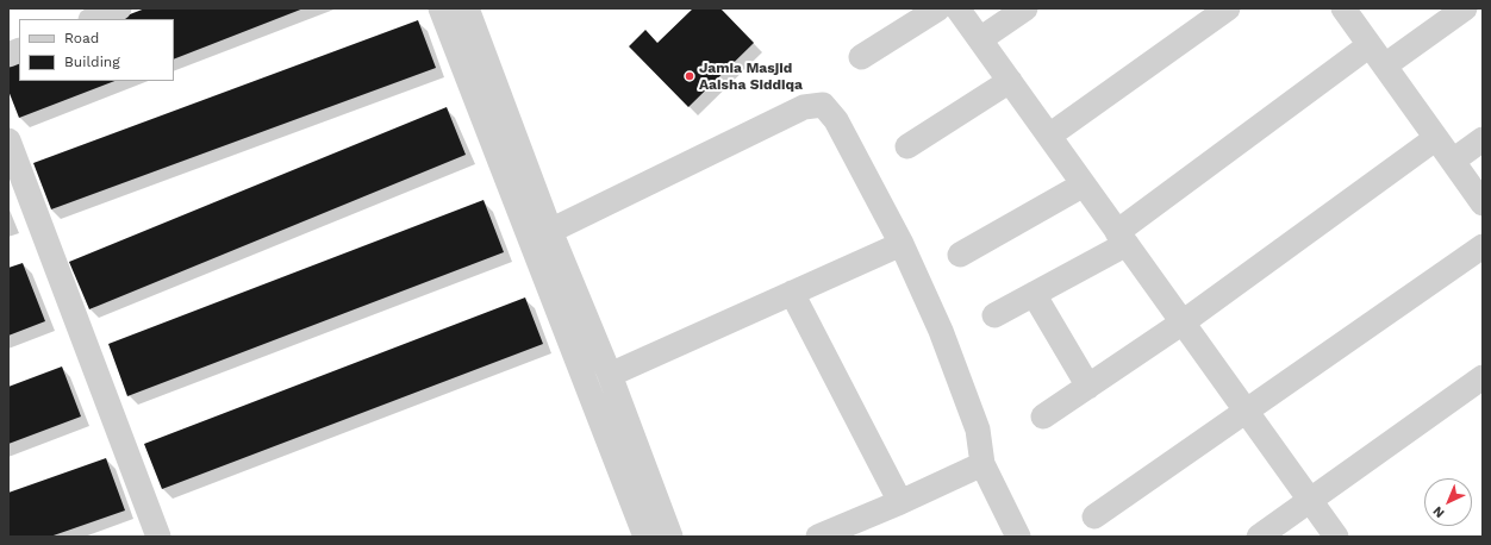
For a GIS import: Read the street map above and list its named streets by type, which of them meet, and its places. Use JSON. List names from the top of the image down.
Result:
{
  "places": ["Jamia Masjid Aaisha Siddiqa"],
  "legend": ["Road", "Building"],
  "north": "bottom left"
}
